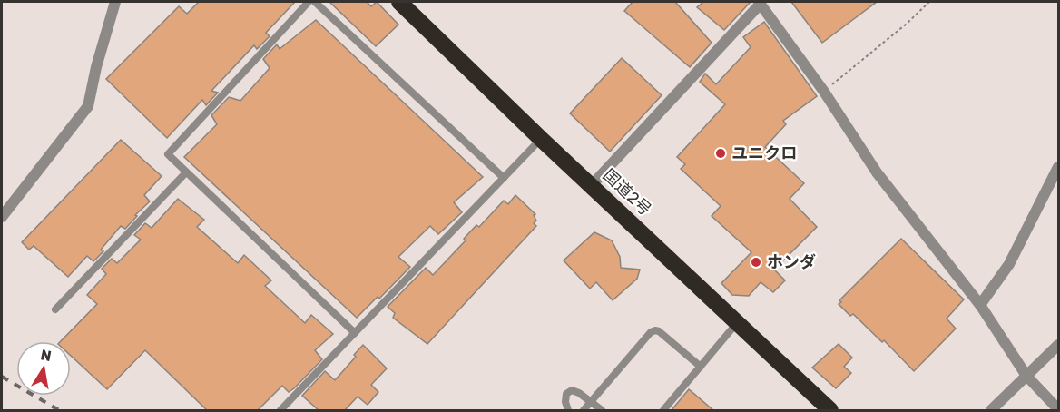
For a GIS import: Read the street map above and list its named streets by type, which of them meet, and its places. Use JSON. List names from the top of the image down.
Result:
{
  "streets": {
    "highway": ["国道2号"]
  },
  "places": ["ユニクロ", "ホンダ"],
  "north": "top"
}
